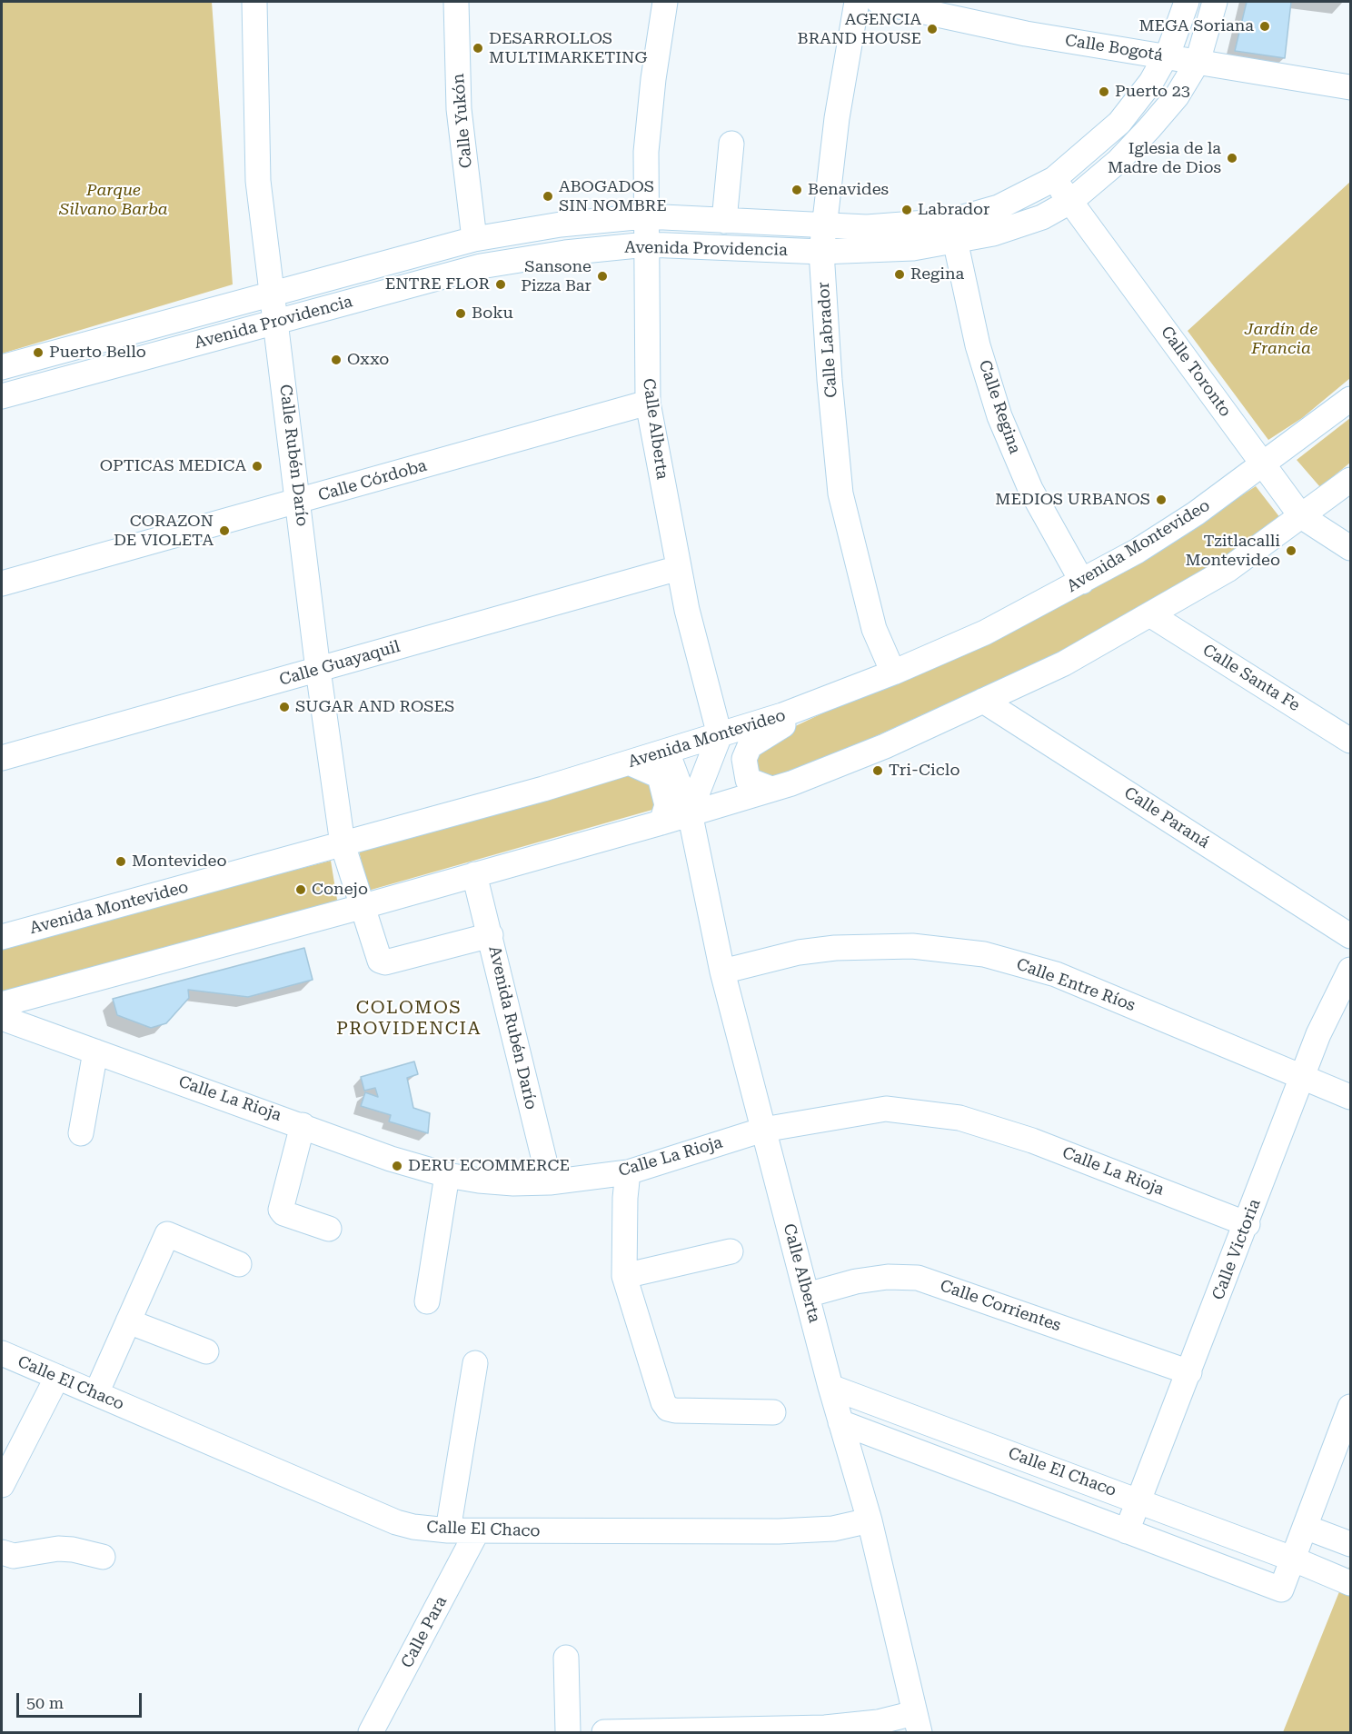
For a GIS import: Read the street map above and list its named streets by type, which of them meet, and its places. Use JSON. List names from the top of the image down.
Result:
{
  "streets": {
    "street": [
      "Calle Bogotá",
      "Calle Yukón",
      "Avenida Providencia",
      "Calle Labrador",
      "Calle Toronto",
      "Calle Regina",
      "Calle Alberta",
      "Calle Rubén Darío",
      "Calle Córdoba",
      "Avenida Montevideo",
      "Calle Guayaquil",
      "Calle Santa Fe",
      "Calle Paraná",
      "Calle Entre Ríos",
      "Avenida Rubén Darío",
      "Calle La Rioja",
      "Calle Victoria",
      "Calle Corrientes",
      "Calle El Chaco",
      "Calle Para"
    ]
  },
  "crossings": [
    ["Calle Bogotá", "Avenida Providencia"],
    ["Calle Yukón", "Avenida Providencia"],
    ["Avenida Providencia", "Calle Labrador"],
    ["Avenida Providencia", "Calle Toronto"],
    ["Avenida Providencia", "Calle Regina"],
    ["Avenida Providencia", "Calle Alberta"],
    ["Avenida Providencia", "Calle Rubén Darío"],
    ["Calle Labrador", "Avenida Montevideo"],
    ["Calle Toronto", "Avenida Montevideo"],
    ["Calle Regina", "Avenida Montevideo"],
    ["Calle Alberta", "Calle Córdoba"],
    ["Calle Alberta", "Avenida Montevideo"],
    ["Calle Alberta", "Calle Guayaquil"],
    ["Calle Alberta", "Calle Entre Ríos"],
    ["Calle Alberta", "Calle La Rioja"],
    ["Calle Alberta", "Calle Corrientes"],
    ["Calle Alberta", "Calle El Chaco"],
    ["Calle Rubén Darío", "Calle Córdoba"],
    ["Calle Rubén Darío", "Avenida Montevideo"],
    ["Calle Rubén Darío", "Calle Guayaquil"],
    ["Calle Rubén Darío", "Avenida Rubén Darío"],
    ["Calle Entre Ríos", "Calle Victoria"],
    ["Avenida Rubén Darío", "Calle La Rioja"],
    ["Calle La Rioja", "Calle Victoria"],
    ["Calle Victoria", "Calle Corrientes"],
    ["Calle Victoria", "Calle El Chaco"],
    ["Calle El Chaco", "Calle Para"]
  ],
  "districts": ["COLOMOS PROVIDENCIA"],
  "parks": ["Parque Silvano Barba", "Jardín de Francia"],
  "places": [
    "MEGA Soriana",
    "AGENCIA BRAND HOUSE",
    "DESARROLLOS MULTIMARKETING",
    "Puerto 23",
    "Iglesia de la Madre de Dios",
    "Benavides",
    "ABOGADOS SIN NOMBRE",
    "Labrador",
    "Regina",
    "Sansone Pizza Bar",
    "ENTRE FLOR",
    "Boku",
    "Puerto Bello",
    "Oxxo",
    "OPTICAS MEDICA",
    "MEDIOS URBANOS",
    "CORAZON DE VIOLETA",
    "Tzitlacalli Montevideo",
    "SUGAR AND ROSES",
    "Tri-Ciclo",
    "Montevideo",
    "Conejo",
    "DERU ECOMMERCE"
  ],
  "scale_bar": "50 m"
}
